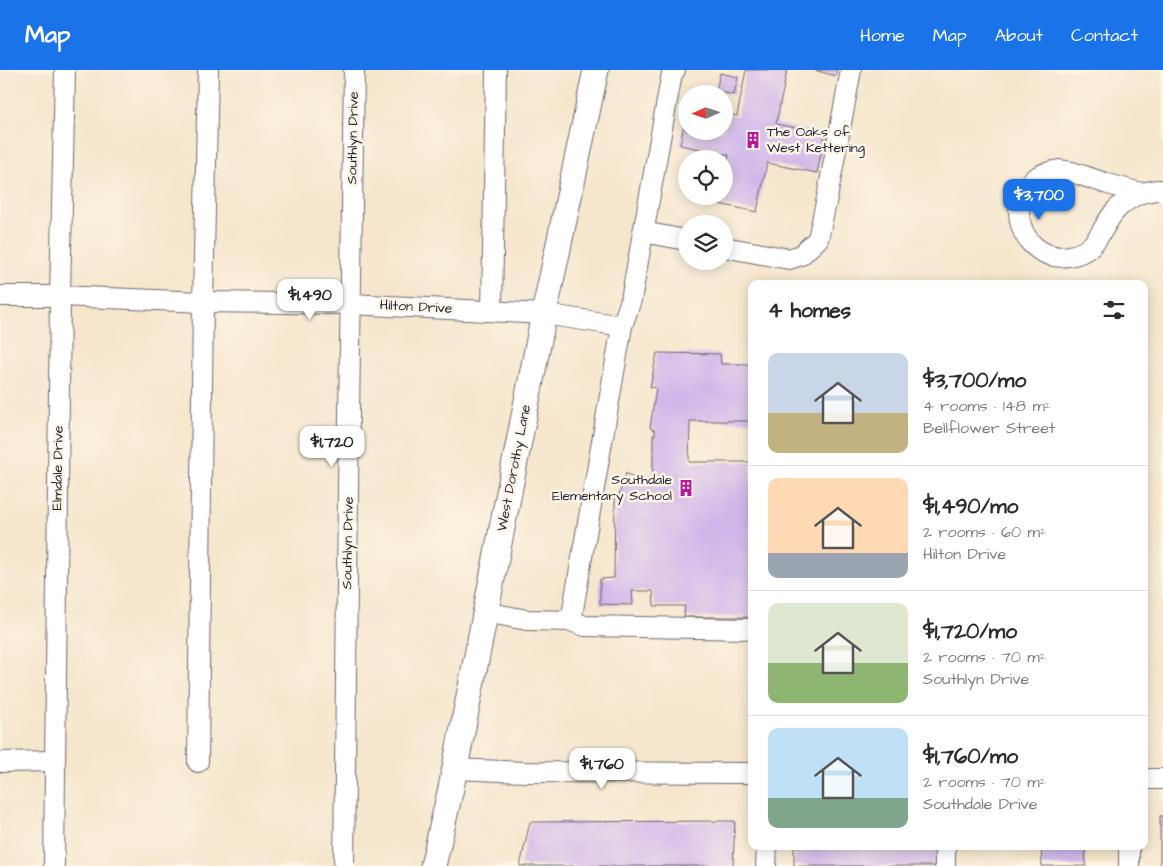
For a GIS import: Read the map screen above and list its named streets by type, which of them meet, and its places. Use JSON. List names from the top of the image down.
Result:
{
  "streets": {
    "main road": ["West Dorothy Lane"],
    "street": ["Southlyn Drive", "Hilton Drive", "Elmdale Drive"]
  },
  "crossings": [
    ["Southlyn Drive", "Hilton Drive"],
    ["Hilton Drive", "Elmdale Drive"],
    ["Hilton Drive", "West Dorothy Lane"]
  ],
  "places": {
    "building": ["The Oaks of West Kettering", "Southdale Elementary School"]
  },
  "north": "left",
  "page": {
    "header": "Map",
    "nav": [
      "Home",
      "Map",
      "About",
      "Contact"
    ],
    "price": [
      "$3,700",
      "$1,490",
      "$1,720",
      "$1,760"
    ],
    "heading": "4 homes",
    "list": [
      {
        "name": "$3,700/mo",
        "note": "4 rooms · 148 m² · Bellflower Street"
      },
      {
        "name": "$1,490/mo",
        "note": "2 rooms · 60 m² · Hilton Drive"
      },
      {
        "name": "$1,720/mo",
        "note": "2 rooms · 70 m² · Southlyn Drive"
      },
      {
        "name": "$1,760/mo",
        "note": "2 rooms · 70 m² · Southdale Drive"
      }
    ]
  }
}
